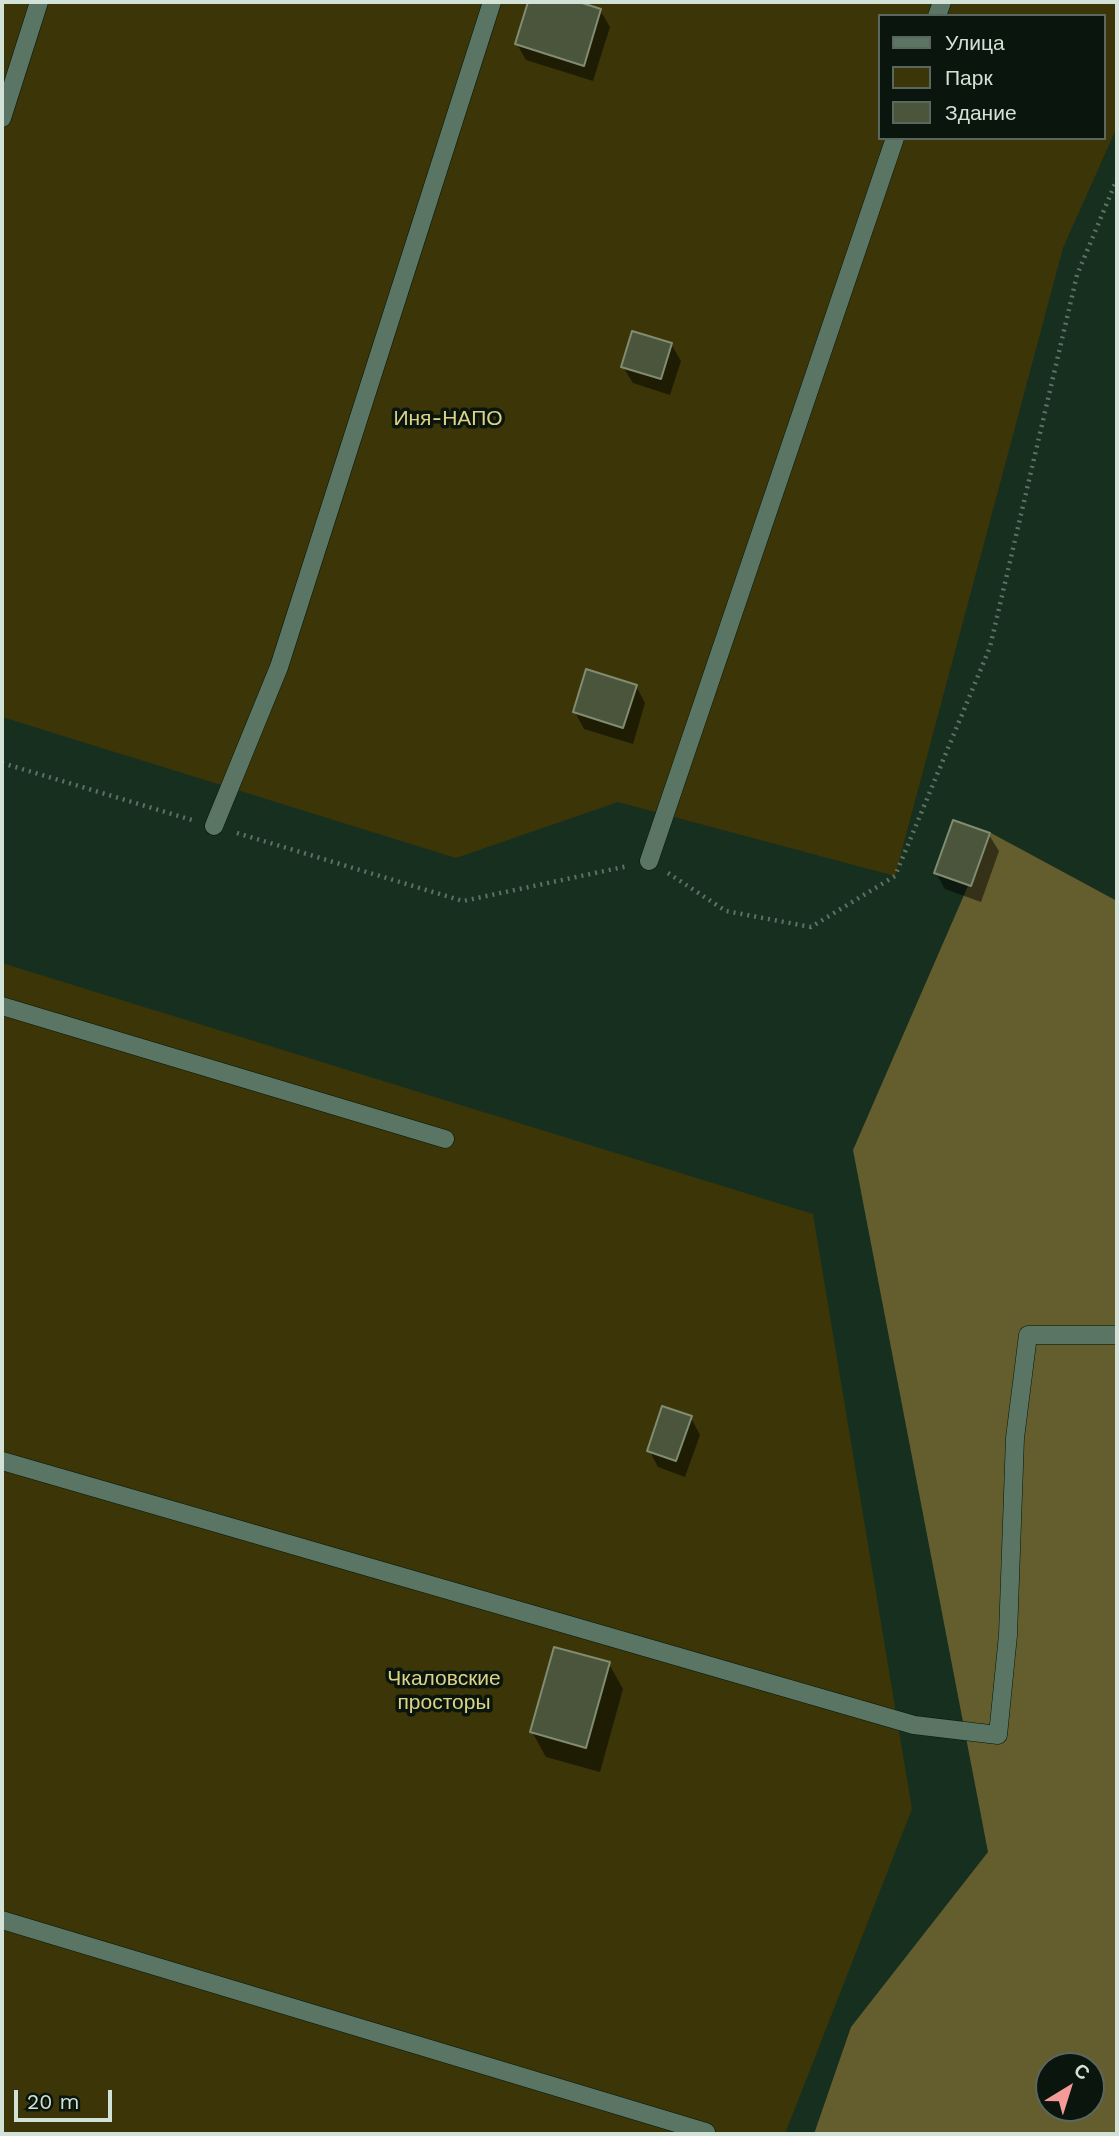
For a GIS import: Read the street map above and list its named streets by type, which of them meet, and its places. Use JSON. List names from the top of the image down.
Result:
{
  "parks": ["Иня-НАПО", "Чкаловские просторы"],
  "legend": ["Улица", "Парк", "Здание"],
  "scale_bar": "20 m",
  "north": "top right"
}
